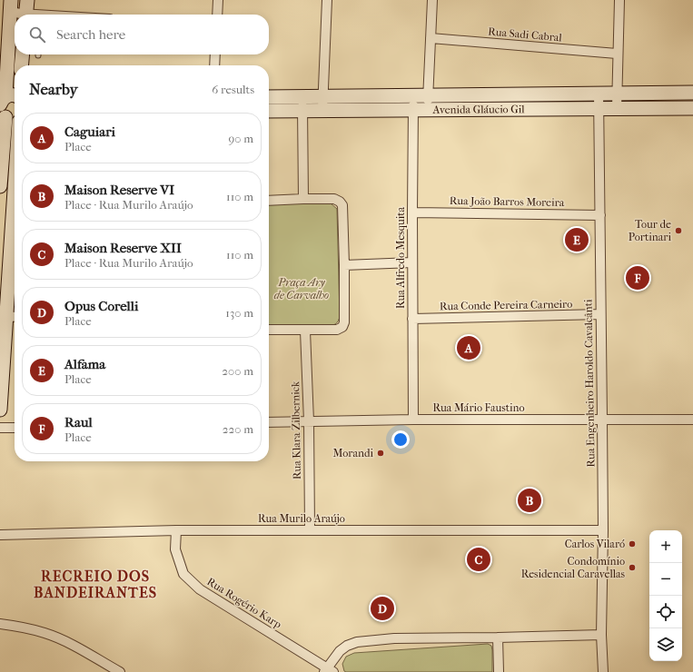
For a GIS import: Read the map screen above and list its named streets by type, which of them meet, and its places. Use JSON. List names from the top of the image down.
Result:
{
  "streets": {
    "street": [
      "Rua Sadi Cabral",
      "Avenida Gláucio Gil",
      "Rua João Barros Moreira",
      "Rua Alfredo Mesquita",
      "Rua Conde Pereira Carneiro",
      "Rua Engenheiro Haroldo Cavalcânti",
      "Rua Mário Faustino",
      "Rua Klara Zilbernick",
      "Rua Murilo Araújo",
      "Rua Rogério Karp"
    ]
  },
  "crossings": [
    ["Avenida Gláucio Gil", "Rua Alfredo Mesquita"],
    ["Avenida Gláucio Gil", "Rua Engenheiro Haroldo Cavalcânti"],
    ["Rua João Barros Moreira", "Rua Alfredo Mesquita"],
    ["Rua João Barros Moreira", "Rua Engenheiro Haroldo Cavalcânti"],
    ["Rua Alfredo Mesquita", "Rua Conde Pereira Carneiro"],
    ["Rua Alfredo Mesquita", "Rua Mário Faustino"],
    ["Rua Conde Pereira Carneiro", "Rua Engenheiro Haroldo Cavalcânti"],
    ["Rua Engenheiro Haroldo Cavalcânti", "Rua Mário Faustino"],
    ["Rua Engenheiro Haroldo Cavalcânti", "Rua Murilo Araújo"],
    ["Rua Mário Faustino", "Rua Klara Zilbernick"],
    ["Rua Klara Zilbernick", "Rua Murilo Araújo"],
    ["Rua Murilo Araújo", "Rua Rogério Karp"]
  ],
  "districts": ["RECREIO DOS BANDEIRANTES"],
  "parks": ["Praça Ary de Carvalho"],
  "places": [
    "Tour de Portinari",
    "Morandi",
    "Carlos Vilaró",
    "Condomínio Residencial Caravellas"
  ],
  "page": {
    "search": "Search here",
    "heading": ["Nearby", "6 results"],
    "list": [
      {
        "mark": "A",
        "name": "Caguiari",
        "note": "Place",
        "value": "90 m"
      },
      {
        "mark": "B",
        "name": "Maison Reserve VI",
        "note": "Place · Rua Murilo Araújo",
        "value": "110 m"
      },
      {
        "mark": "C",
        "name": "Maison Reserve XII",
        "note": "Place · Rua Murilo Araújo",
        "value": "110 m"
      },
      {
        "mark": "D",
        "name": "Opus Corelli",
        "note": "Place",
        "value": "130 m"
      },
      {
        "mark": "E",
        "name": "Alfama",
        "note": "Place",
        "value": "200 m"
      },
      {
        "mark": "F",
        "name": "Raul",
        "note": "Place",
        "value": "220 m"
      }
    ],
    "pins": [
      "E",
      "F",
      "A",
      "B",
      "C",
      "D"
    ],
    "map_buttons": ["+", "−"]
  }
}
